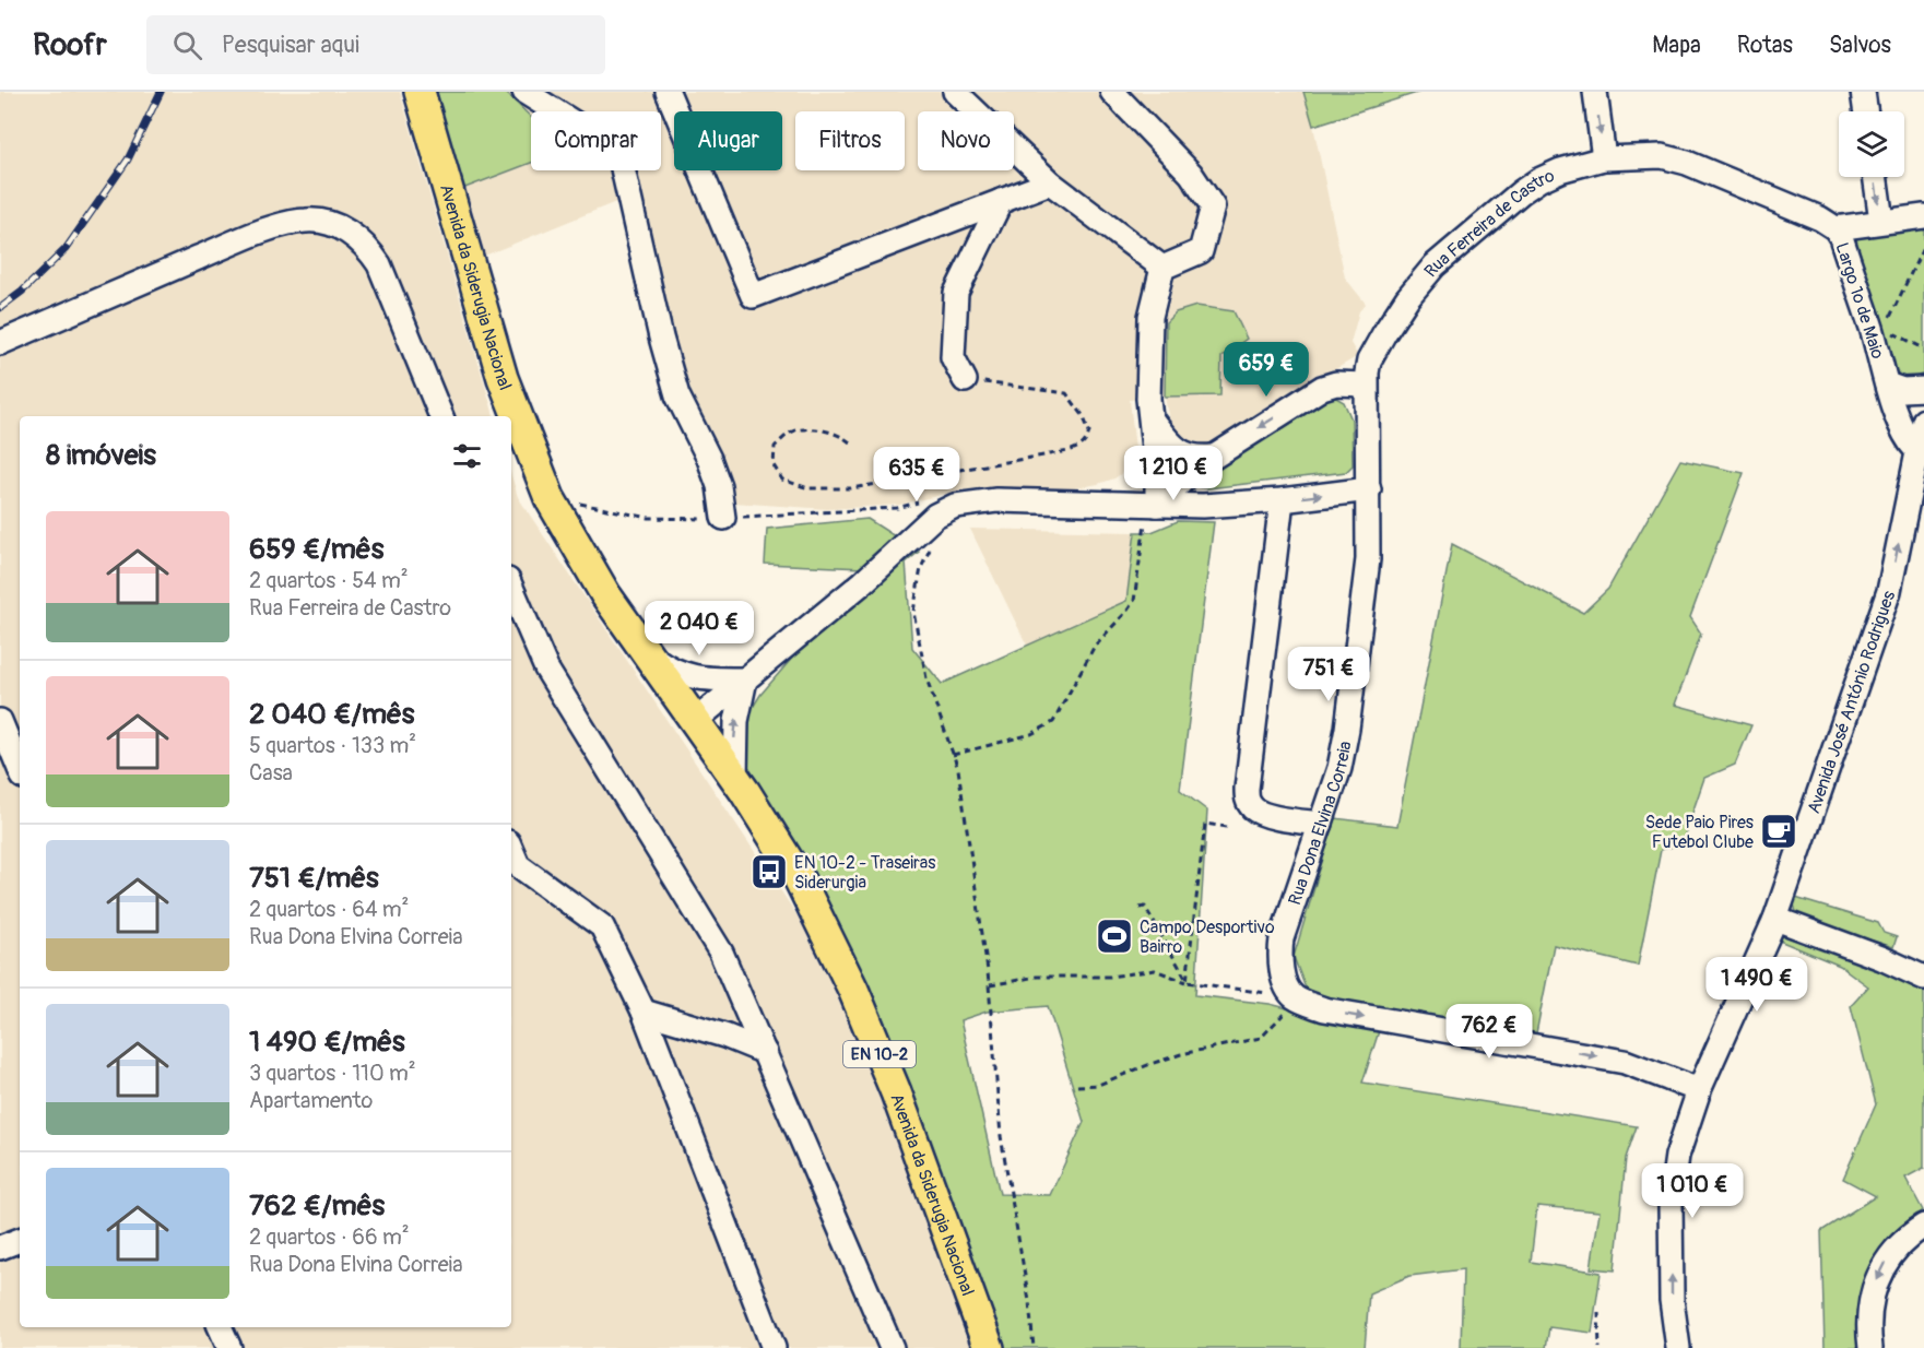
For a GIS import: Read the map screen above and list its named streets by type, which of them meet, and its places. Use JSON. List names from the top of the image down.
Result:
{
  "streets": {
    "main road": ["Avenida da Siderugia Nacional", "EN 10-2"],
    "street": [
      "Rua Ferreira de Castro",
      "Largo 1º de Maio",
      "Avenida José António Rodrigues",
      "Rua Dona Elvina Correia"
    ]
  },
  "crossings": [
    ["Rua Ferreira de Castro", "Largo 1º de Maio"],
    ["Rua Ferreira de Castro", "Rua Dona Elvina Correia"],
    ["Largo 1º de Maio", "Avenida José António Rodrigues"]
  ],
  "one_way": ["Avenida José António Rodrigues"],
  "places": {
    "cafe": ["Sede Paio Pires Futebol Clube"],
    "bus stop": ["EN 10-2 - Traseiras Siderurgia"],
    "sports": ["Campo Desportivo Bairro"]
  },
  "page": {
    "header": "Roofr",
    "search": "Pesquisar aqui",
    "nav": ["Mapa", "Rotas", "Salvos"],
    "chip": [
      "Comprar",
      "Alugar",
      "Filtros",
      "Novo"
    ],
    "price": [
      "659 €",
      "1 210 €",
      "635 €",
      "2 040 €",
      "751 €",
      "1 490 €",
      "762 €",
      "1 010 €"
    ],
    "heading": "8 imóveis",
    "list": [
      {
        "name": "659 €/mês",
        "note": "2 quartos · 54 m² · Rua Ferreira de Castro"
      },
      {
        "name": "2 040 €/mês",
        "note": "5 quartos · 133 m² · Casa"
      },
      {
        "name": "751 €/mês",
        "note": "2 quartos · 64 m² · Rua Dona Elvina Correia"
      },
      {
        "name": "1 490 €/mês",
        "note": "3 quartos · 110 m² · Apartamento"
      },
      {
        "name": "762 €/mês",
        "note": "2 quartos · 66 m² · Rua Dona Elvina Correia"
      }
    ]
  }
}
